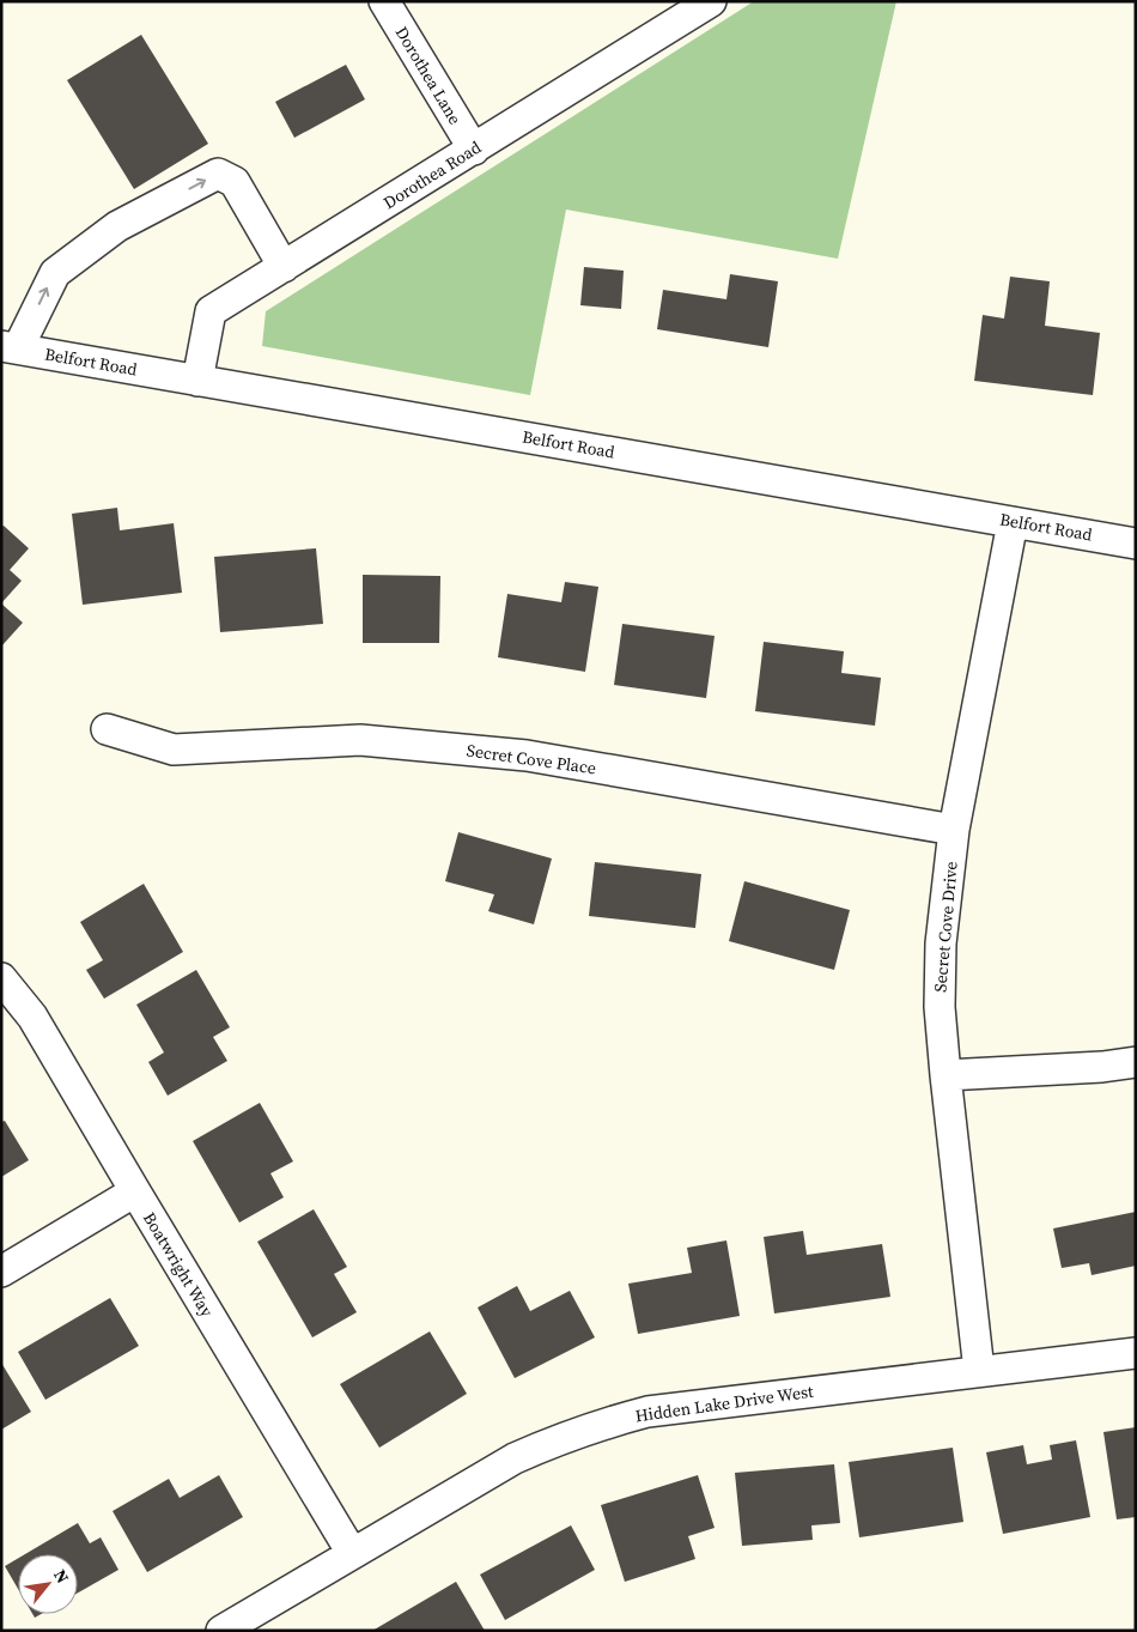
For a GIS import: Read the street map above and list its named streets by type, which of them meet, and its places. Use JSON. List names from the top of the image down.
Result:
{
  "streets": {
    "street": [
      "Dorothea Lane",
      "Dorothea Road",
      "Belfort Road",
      "Secret Cove Place",
      "Secret Cove Drive",
      "Boatwright Way",
      "Hidden Lake Drive West"
    ]
  },
  "crossings": [
    ["Dorothea Lane", "Dorothea Road"],
    ["Dorothea Road", "Belfort Road"],
    ["Belfort Road", "Secret Cove Drive"],
    ["Secret Cove Place", "Secret Cove Drive"],
    ["Secret Cove Drive", "Hidden Lake Drive West"],
    ["Boatwright Way", "Hidden Lake Drive West"]
  ],
  "north": "top right"
}
